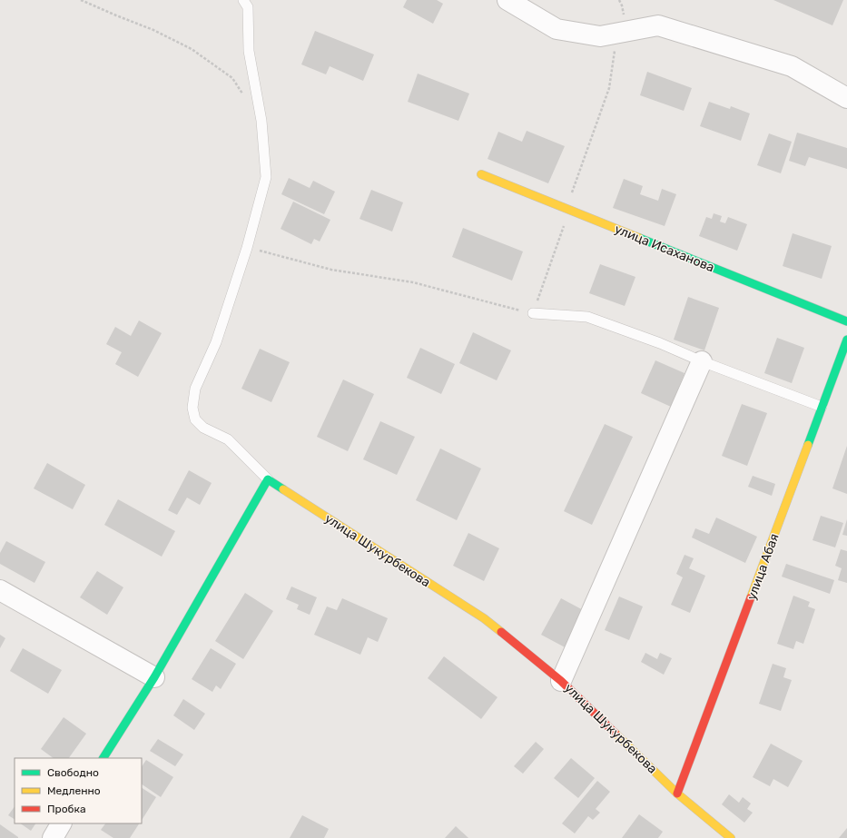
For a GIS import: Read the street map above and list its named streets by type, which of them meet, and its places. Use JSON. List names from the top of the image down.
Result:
{
  "streets": {
    "street": ["улица Исаханова", "улица Шукурбекова", "улица Абая"]
  },
  "crossings": [
    ["улица Шукурбекова", "улица Абая"]
  ],
  "legend": ["Свободно", "Медленно", "Пробка"]
}
